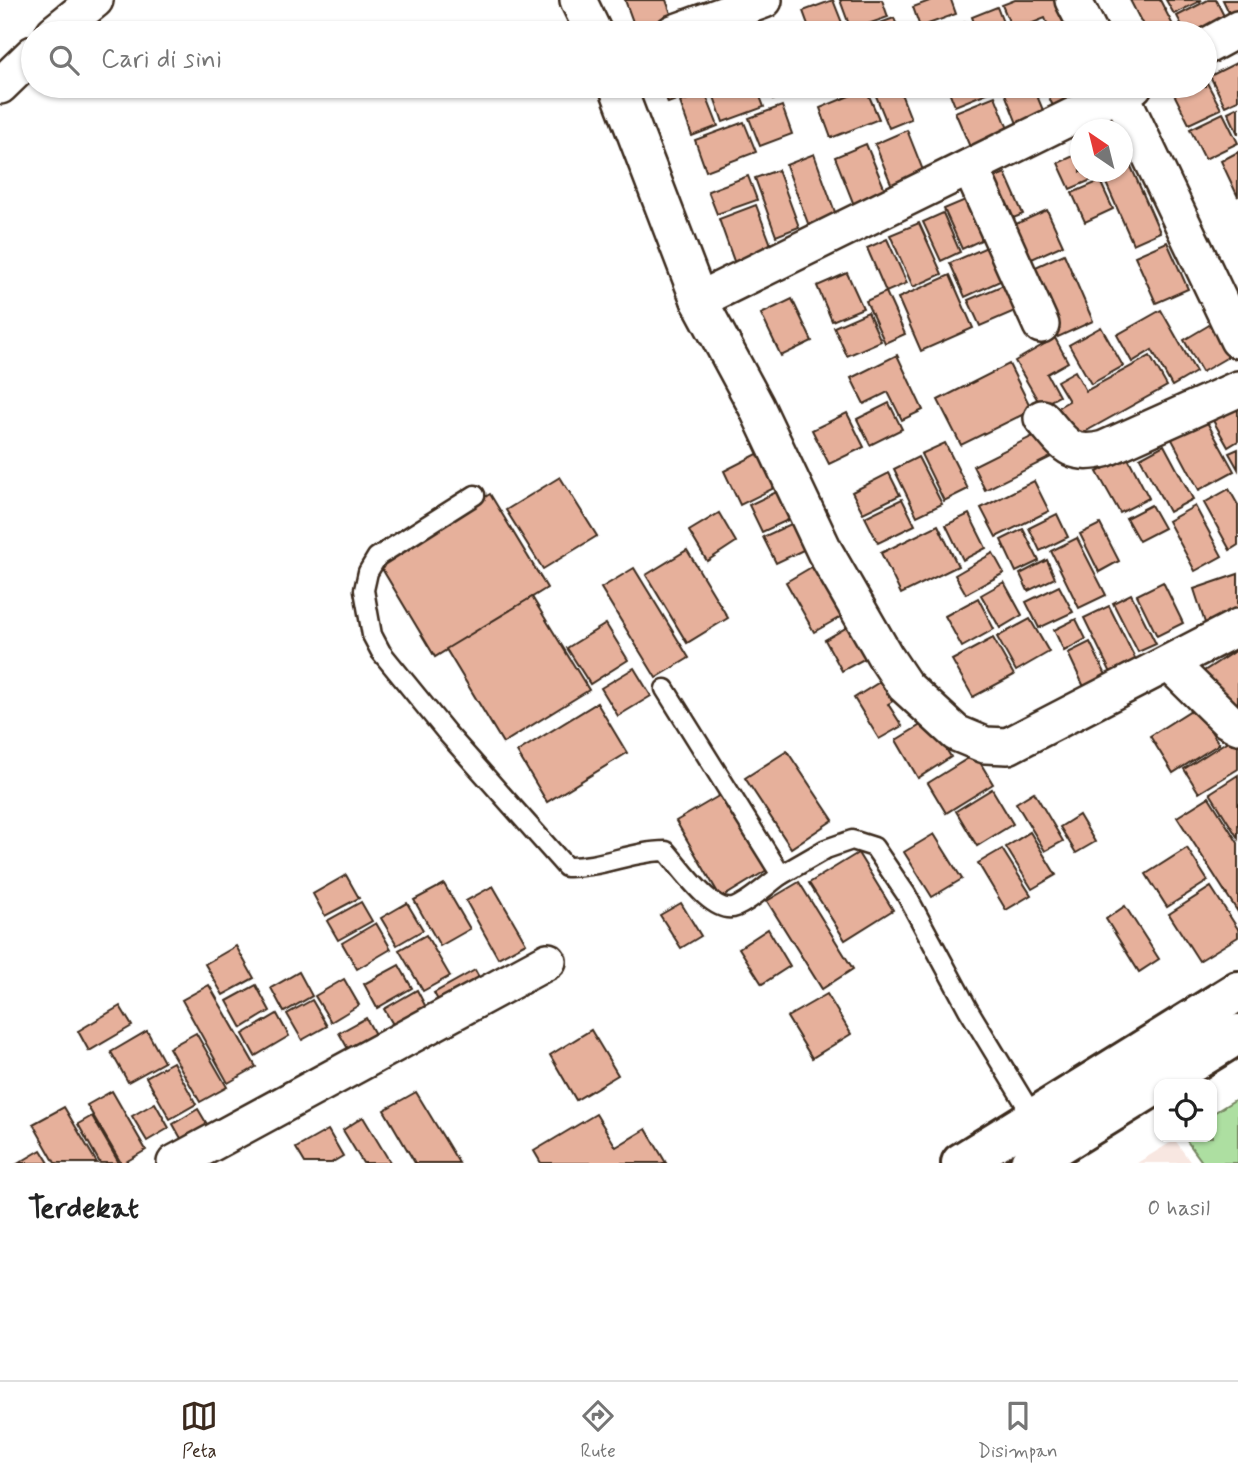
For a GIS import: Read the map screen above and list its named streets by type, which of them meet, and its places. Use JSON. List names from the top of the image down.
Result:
{
  "north": "top left",
  "page": {
    "search": "Cari di sini",
    "heading": ["Terdekat", "0 hasil"],
    "nav": ["Peta", "Rute", "Disimpan"]
  }
}
